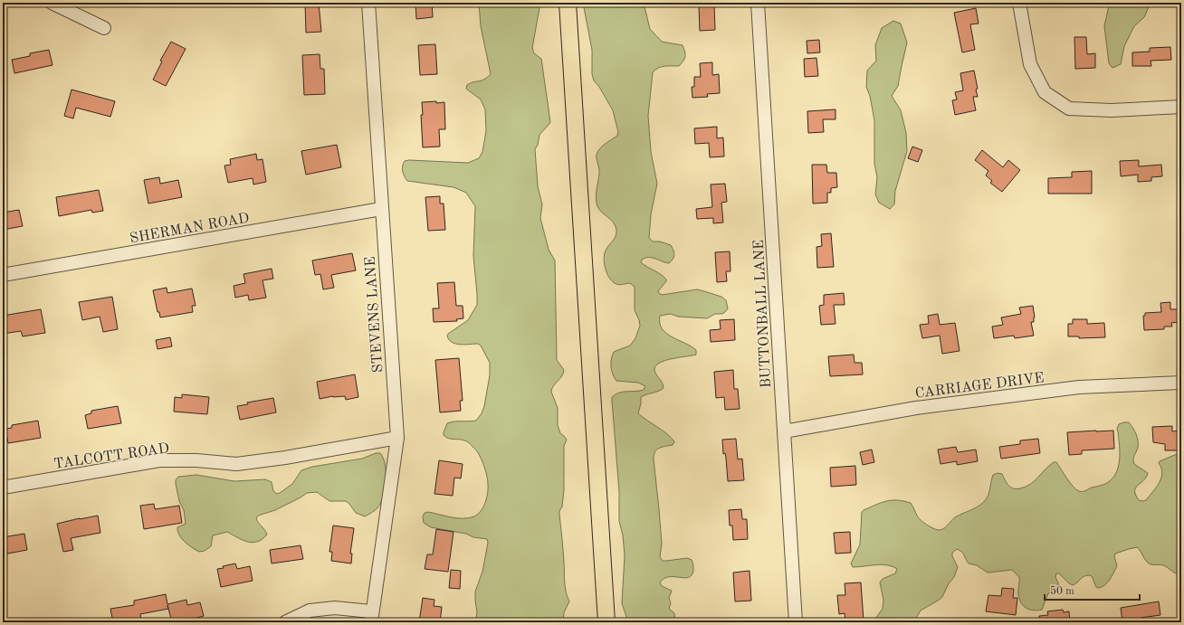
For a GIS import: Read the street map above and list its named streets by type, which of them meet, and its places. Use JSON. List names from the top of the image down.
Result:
{
  "streets": {
    "street": [
      "SHERMAN ROAD",
      "BUTTONBALL LANE",
      "STEVENS LANE",
      "CARRIAGE DRIVE",
      "TALCOTT ROAD"
    ]
  },
  "crossings": [
    ["SHERMAN ROAD", "STEVENS LANE"],
    ["BUTTONBALL LANE", "CARRIAGE DRIVE"],
    ["STEVENS LANE", "TALCOTT ROAD"]
  ],
  "scale_bar": "50 m"
}
